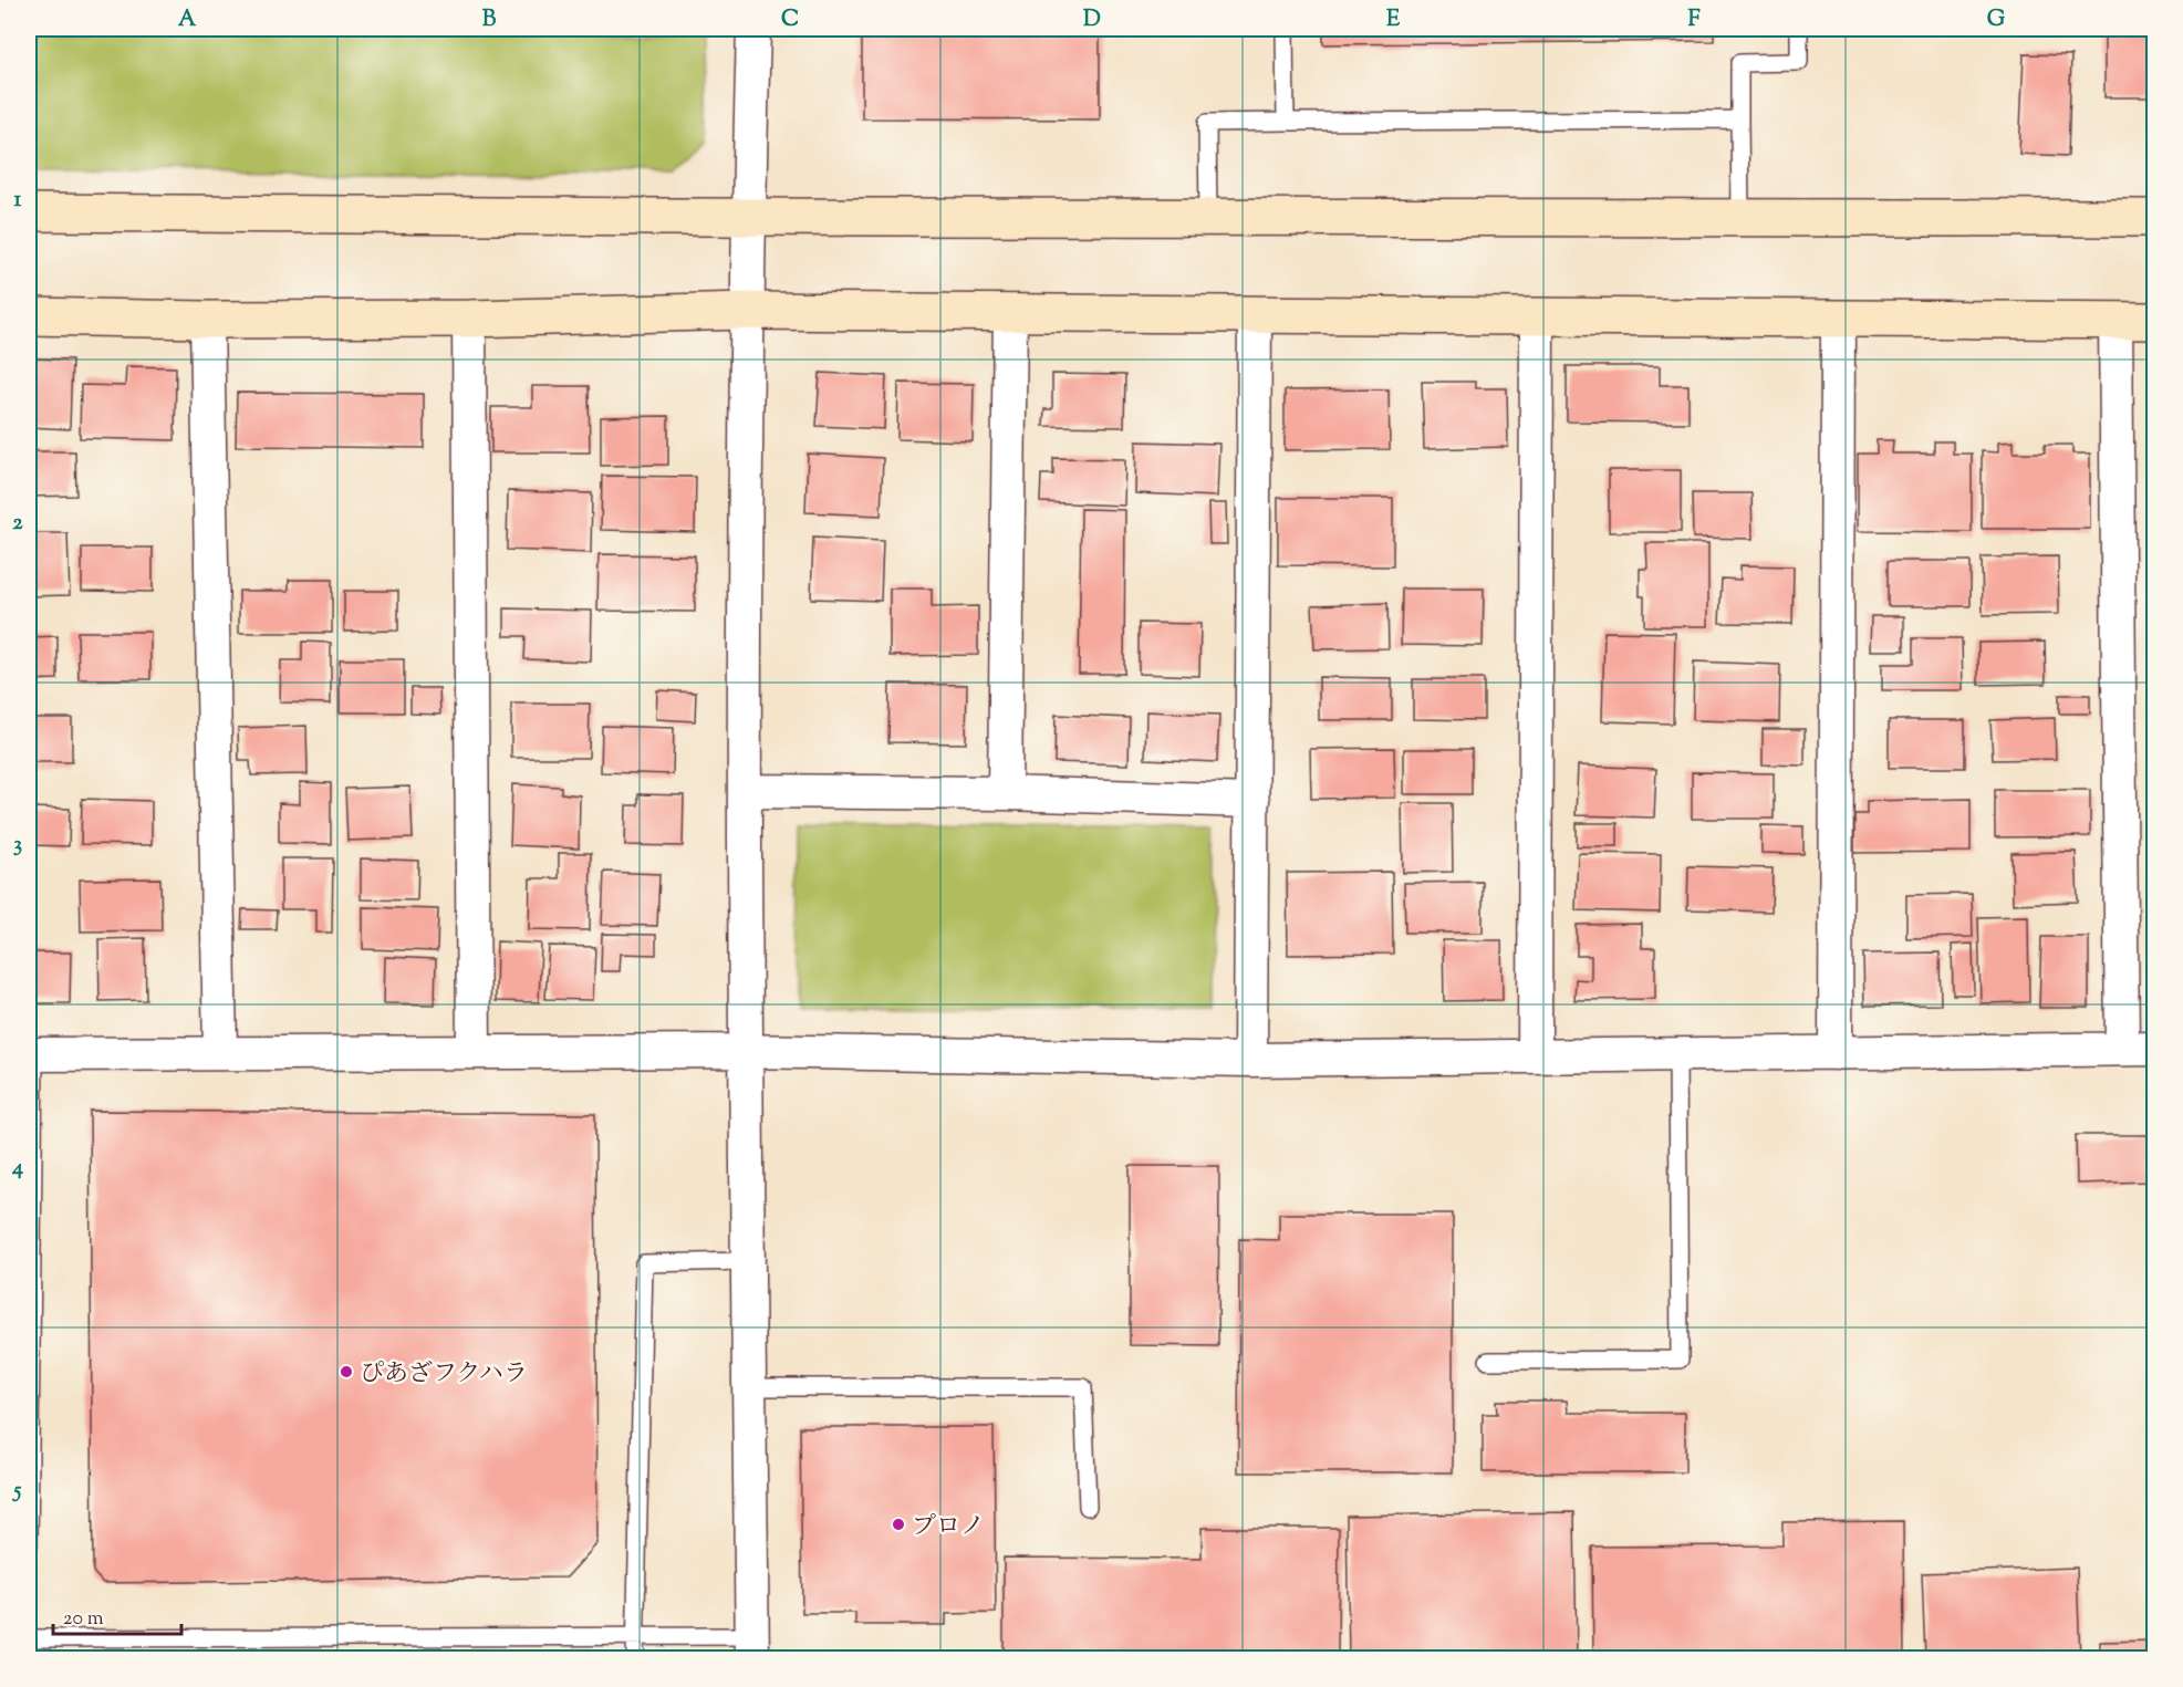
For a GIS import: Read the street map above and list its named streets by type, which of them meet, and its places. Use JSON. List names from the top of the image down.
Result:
{
  "places": ["ぴあざフクハラ", "プロノ"],
  "scale_bar": "20 m",
  "grid": {
    "columns": [
      "A",
      "B",
      "C",
      "D",
      "E",
      "F",
      "G"
    ],
    "rows": [
      "1",
      "2",
      "3",
      "4",
      "5"
    ]
  }
}
